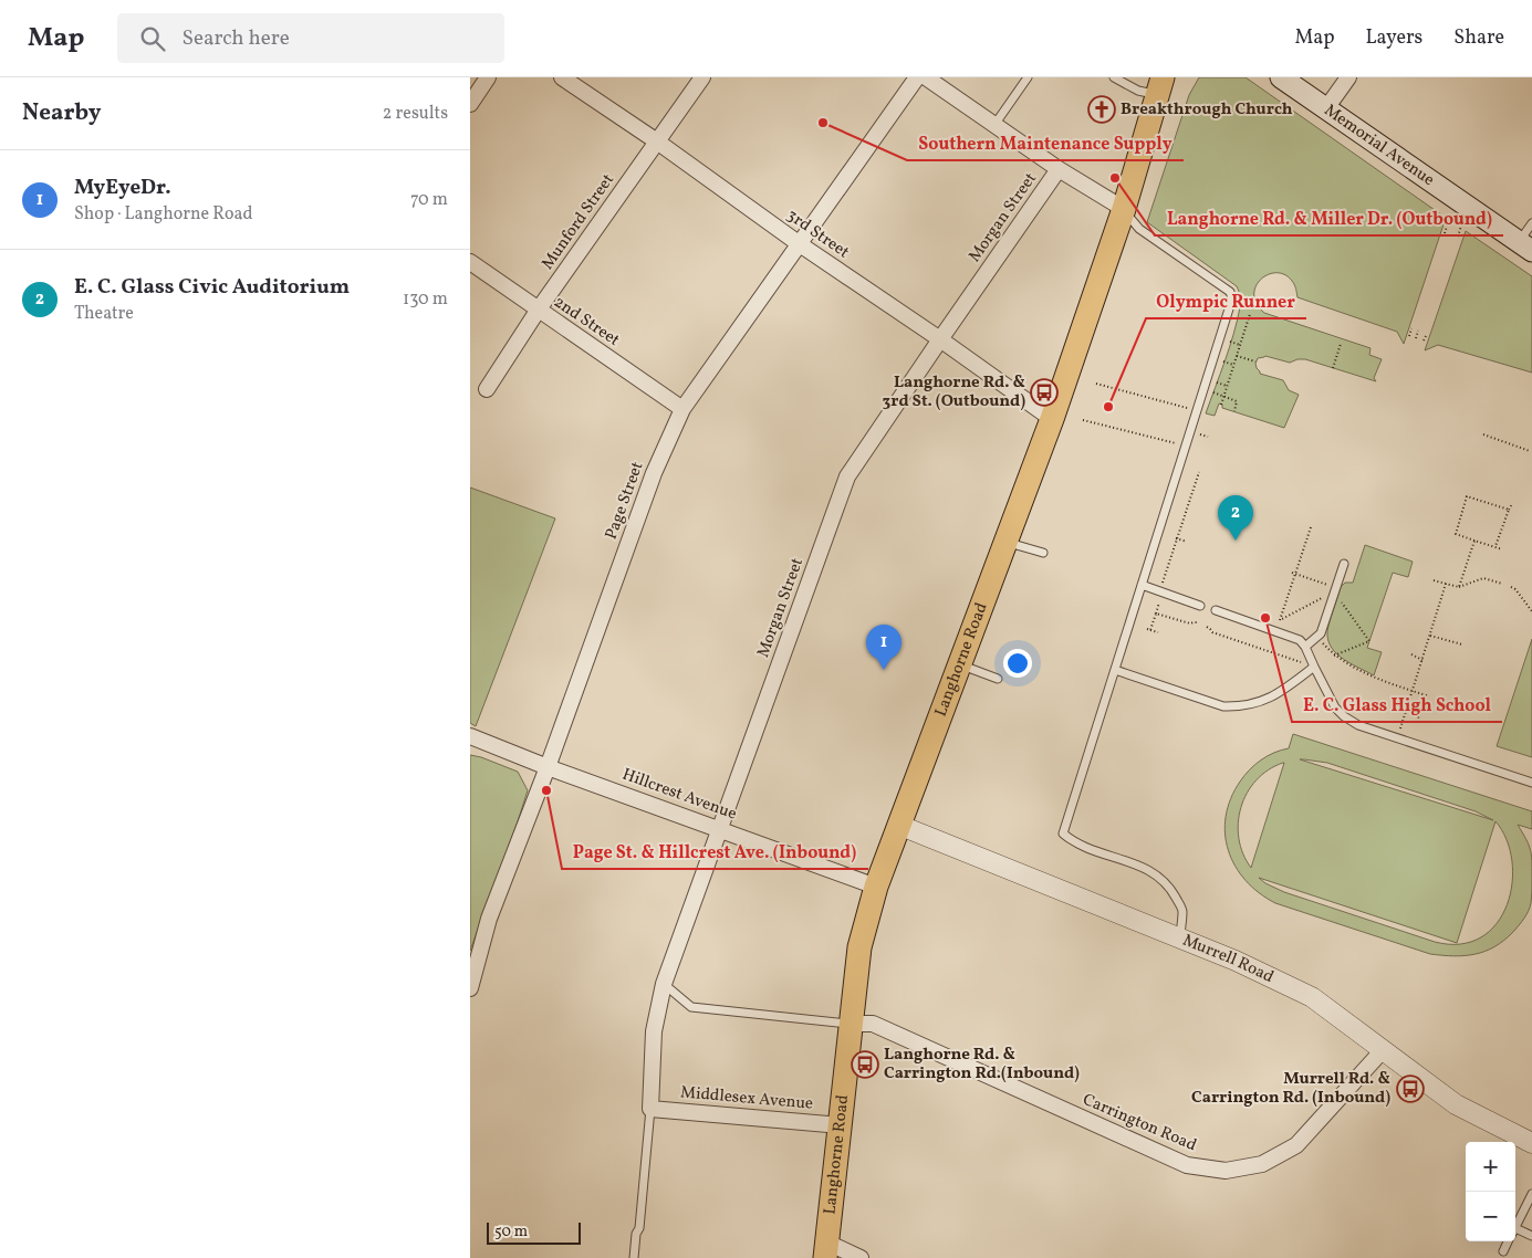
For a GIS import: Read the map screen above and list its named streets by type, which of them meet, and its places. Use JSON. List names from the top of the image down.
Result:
{
  "streets": {
    "main road": ["Memorial Avenue", "Langhorne Road"],
    "street": [
      "Morgan Street",
      "Munford Street",
      "3rd Street",
      "2nd Street",
      "Page Street",
      "Hillcrest Avenue",
      "Murrell Road",
      "Middlesex Avenue",
      "Carrington Road"
    ]
  },
  "crossings": [
    ["Morgan Street", "3rd Street"],
    ["Morgan Street", "Hillcrest Avenue"],
    ["Morgan Street", "Middlesex Avenue"],
    ["Munford Street", "3rd Street"],
    ["Munford Street", "2nd Street"],
    ["3rd Street", "Page Street"],
    ["3rd Street", "Langhorne Road"],
    ["2nd Street", "Page Street"],
    ["Page Street", "Hillcrest Avenue"],
    ["Langhorne Road", "Hillcrest Avenue"],
    ["Langhorne Road", "Murrell Road"],
    ["Langhorne Road", "Middlesex Avenue"],
    ["Langhorne Road", "Carrington Road"],
    ["Murrell Road", "Carrington Road"]
  ],
  "places": {
    "church": ["Breakthrough Church"],
    "other": [
      "Southern Maintenance Supply",
      "Langhorne Rd. & Miller Dr. (Outbound)",
      "Olympic Runner",
      "E. C. Glass High School",
      "Page St. & Hillcrest Ave. (Inbound)"
    ],
    "bus stop": ["Langhorne Rd. & 3rd St. (Outbound)", "Langhorne Rd. & Carrington Rd.(Inbound)", "Murrell Rd. & Carrington Rd. (Inbound)"]
  },
  "scale_bar": "50 m",
  "page": {
    "header": "Map",
    "search": "Search here",
    "nav": ["Map", "Layers", "Share"],
    "heading": ["Nearby", "2 results"],
    "list": [
      {
        "mark": "1",
        "name": "MyEyeDr.",
        "note": "Shop · Langhorne Road",
        "value": "70 m"
      },
      {
        "mark": "2",
        "name": "E. C. Glass Civic Auditorium",
        "note": "Theatre",
        "value": "130 m"
      }
    ],
    "pins": ["2", "1"],
    "map_buttons": ["+", "−"],
    "scale": "50 m"
  }
}
